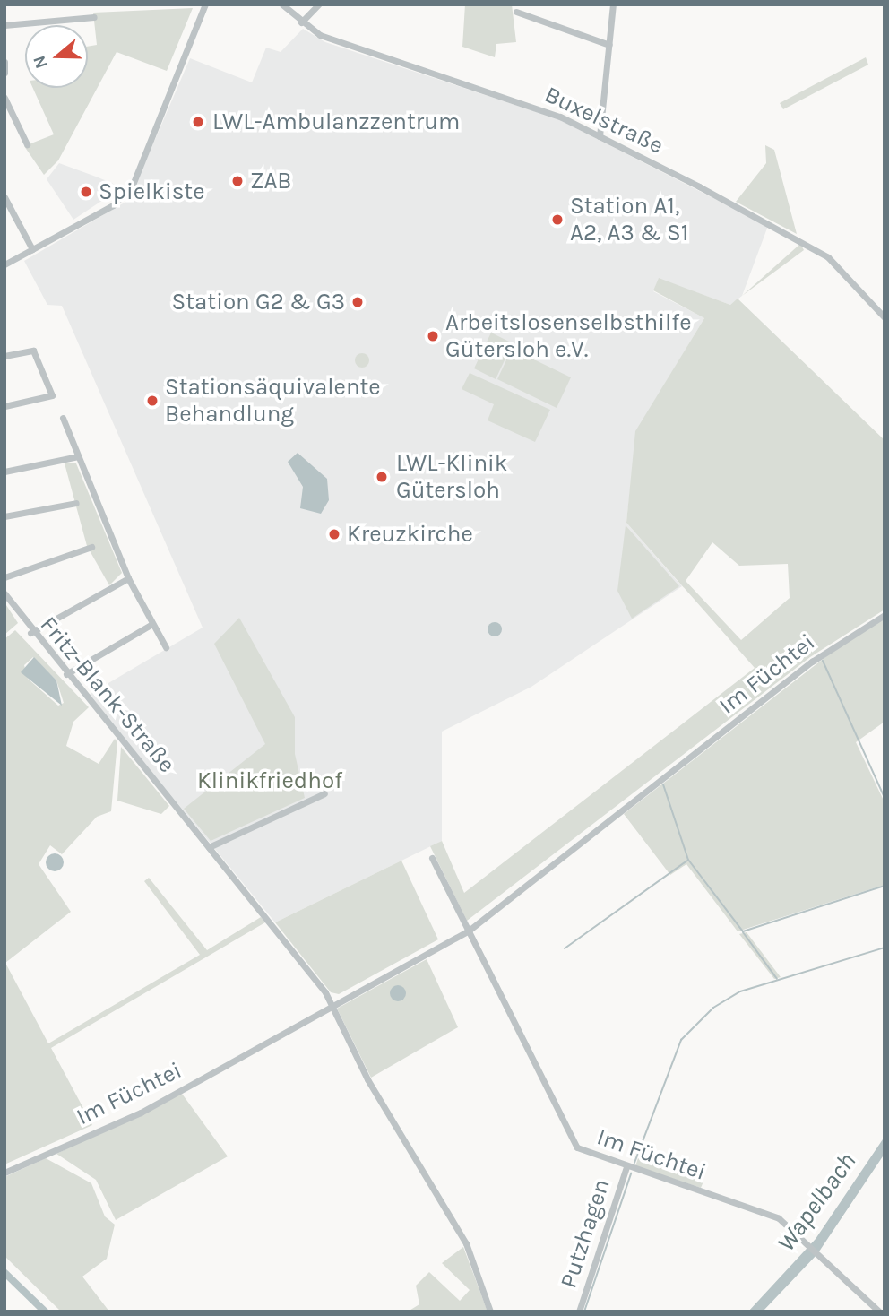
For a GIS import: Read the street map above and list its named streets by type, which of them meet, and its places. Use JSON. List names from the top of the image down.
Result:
{
  "streets": {
    "street": [
      "Buxelstraße",
      "Im Füchtei",
      "Fritz-Blank-Straße",
      "Putzhagen"
    ]
  },
  "crossings": [
    ["Im Füchtei", "Fritz-Blank-Straße"],
    ["Im Füchtei", "Putzhagen"]
  ],
  "water": ["Wapelbach"],
  "parks": ["Klinikfriedhof"],
  "places": [
    "LWL-Ambulanzzentrum",
    "ZAB",
    "Spielkiste",
    "Station A1, A2, A3 & S1",
    "Station G2 & G3",
    "Arbeitslosenselbsthilfe Gütersloh e.V.",
    "Stationsäquivalente Behandlung",
    "LWL-Klinik Gütersloh",
    "Kreuzkirche"
  ],
  "north": "left"
}
